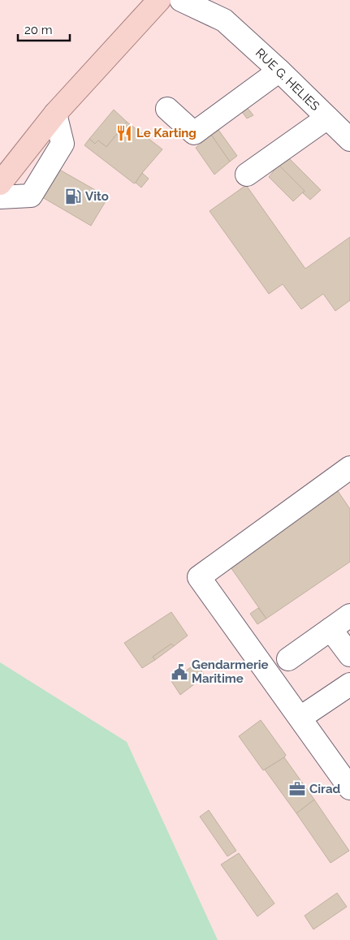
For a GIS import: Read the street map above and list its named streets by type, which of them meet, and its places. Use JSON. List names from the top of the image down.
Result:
{
  "streets": {
    "lane": ["RUE G. HELIES"]
  },
  "places": {
    "restaurant": ["Le Karting"],
    "fuel station": ["Vito"],
    "public building": ["Gendarmerie Maritime"],
    "office": ["Cirad"]
  },
  "scale_bar": "20 m"
}
